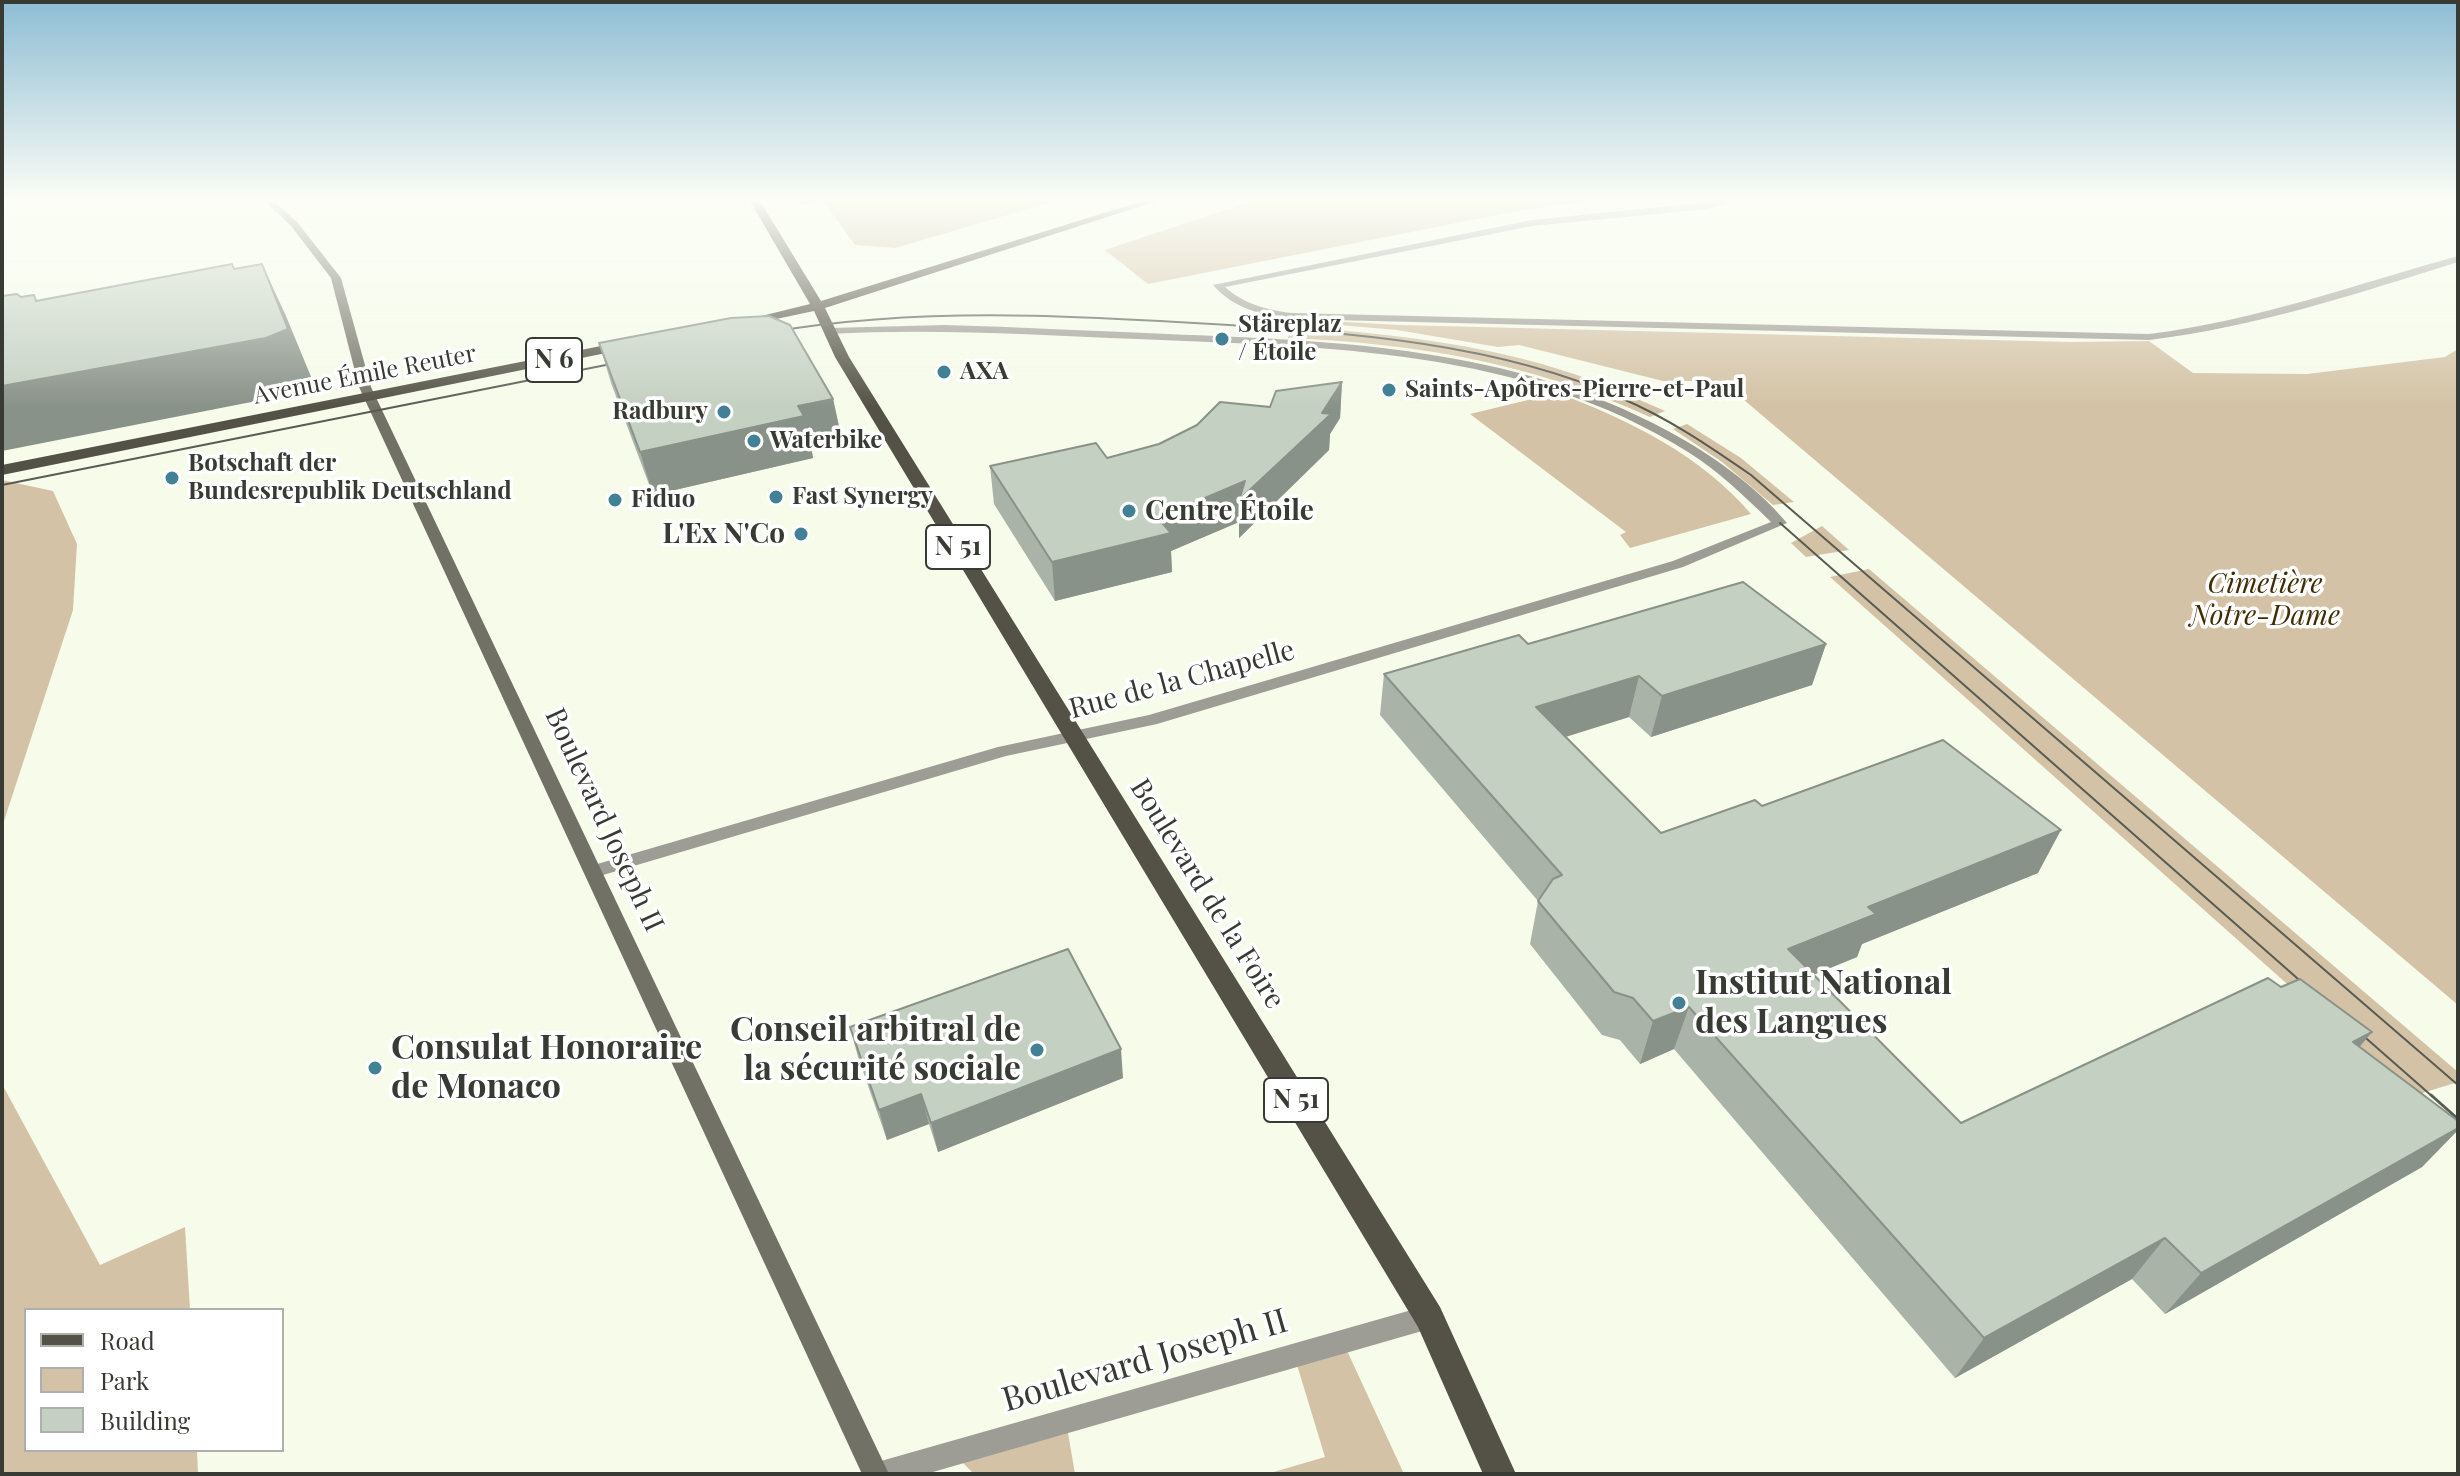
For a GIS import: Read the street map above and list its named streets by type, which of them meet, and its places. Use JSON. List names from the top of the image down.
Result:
{
  "streets": {
    "main road": [
      "N 6",
      "Avenue Émile Reuter",
      "N 51",
      "Boulevard Joseph II",
      "Boulevard de la Foire"
    ],
    "street": ["Rue de la Chapelle"]
  },
  "crossings": [
    ["Avenue Émile Reuter", "Boulevard Joseph II"],
    ["N 51", "Rue de la Chapelle"],
    ["N 51", "Boulevard de la Foire"],
    ["Rue de la Chapelle", "Boulevard Joseph II"],
    ["Rue de la Chapelle", "Boulevard de la Foire"],
    ["Boulevard Joseph II", "Boulevard de la Foire"]
  ],
  "parks": ["Cimetière Notre-Dame"],
  "places": [
    "Stäreplaz / Étoile",
    "AXA",
    "Saints-Apôtres-Pierre-et-Paul",
    "Radbury",
    "Waterbike",
    "Botschaft der Bundesrepublik Deutschland",
    "Fast Synergy",
    "Fiduo",
    "Centre Étoile",
    "L'Ex N'Co",
    "Institut National des Langues",
    "Conseil arbitral de la sécurité sociale",
    "Consulat Honoraire de Monaco"
  ],
  "legend": ["Road", "Park", "Building"]
}
